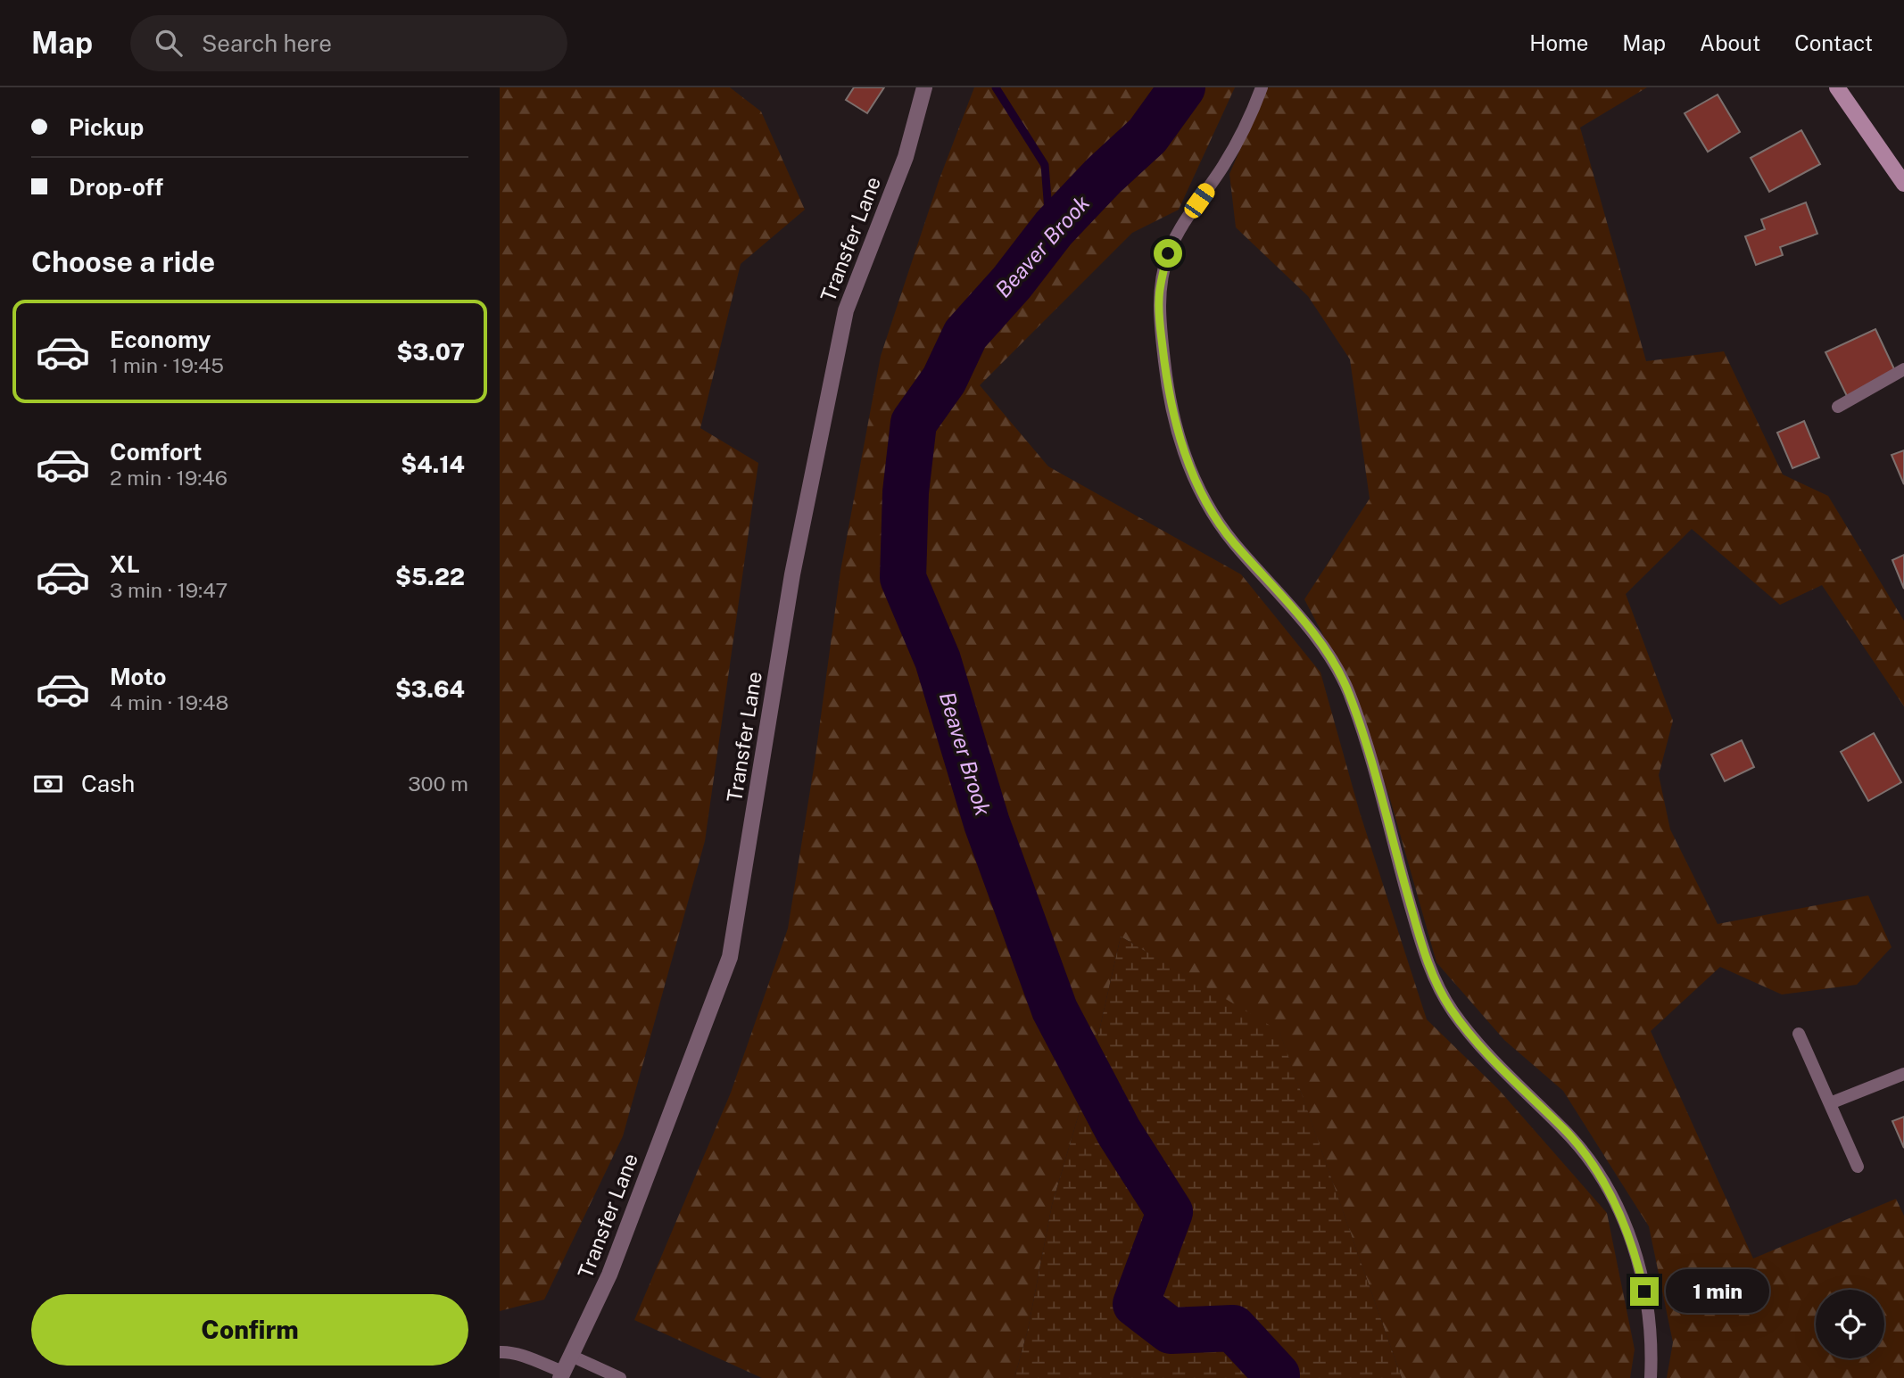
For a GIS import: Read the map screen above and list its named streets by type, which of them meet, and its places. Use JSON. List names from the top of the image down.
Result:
{
  "streets": {
    "street": ["Transfer Lane"]
  },
  "water": ["Beaver Brook"],
  "page": {
    "header": "Map",
    "search": "Search here",
    "nav": [
      "Home",
      "Map",
      "About",
      "Contact"
    ],
    "banner": ["Pickup", "Drop-off"],
    "heading": "Choose a ride",
    "list": [
      {
        "name": "Economy",
        "note": "1 min · 19:45",
        "value": "$3.07"
      },
      {
        "name": "Comfort",
        "note": "2 min · 19:46",
        "value": "$4.14"
      },
      {
        "name": "XL",
        "note": "3 min · 19:47",
        "value": "$5.22"
      },
      {
        "name": "Moto",
        "note": "4 min · 19:48",
        "value": "$3.64"
      }
    ],
    "pay": ["Cash", "300 m"],
    "bubble": "1 min",
    "buttons": "Confirm"
  }
}
